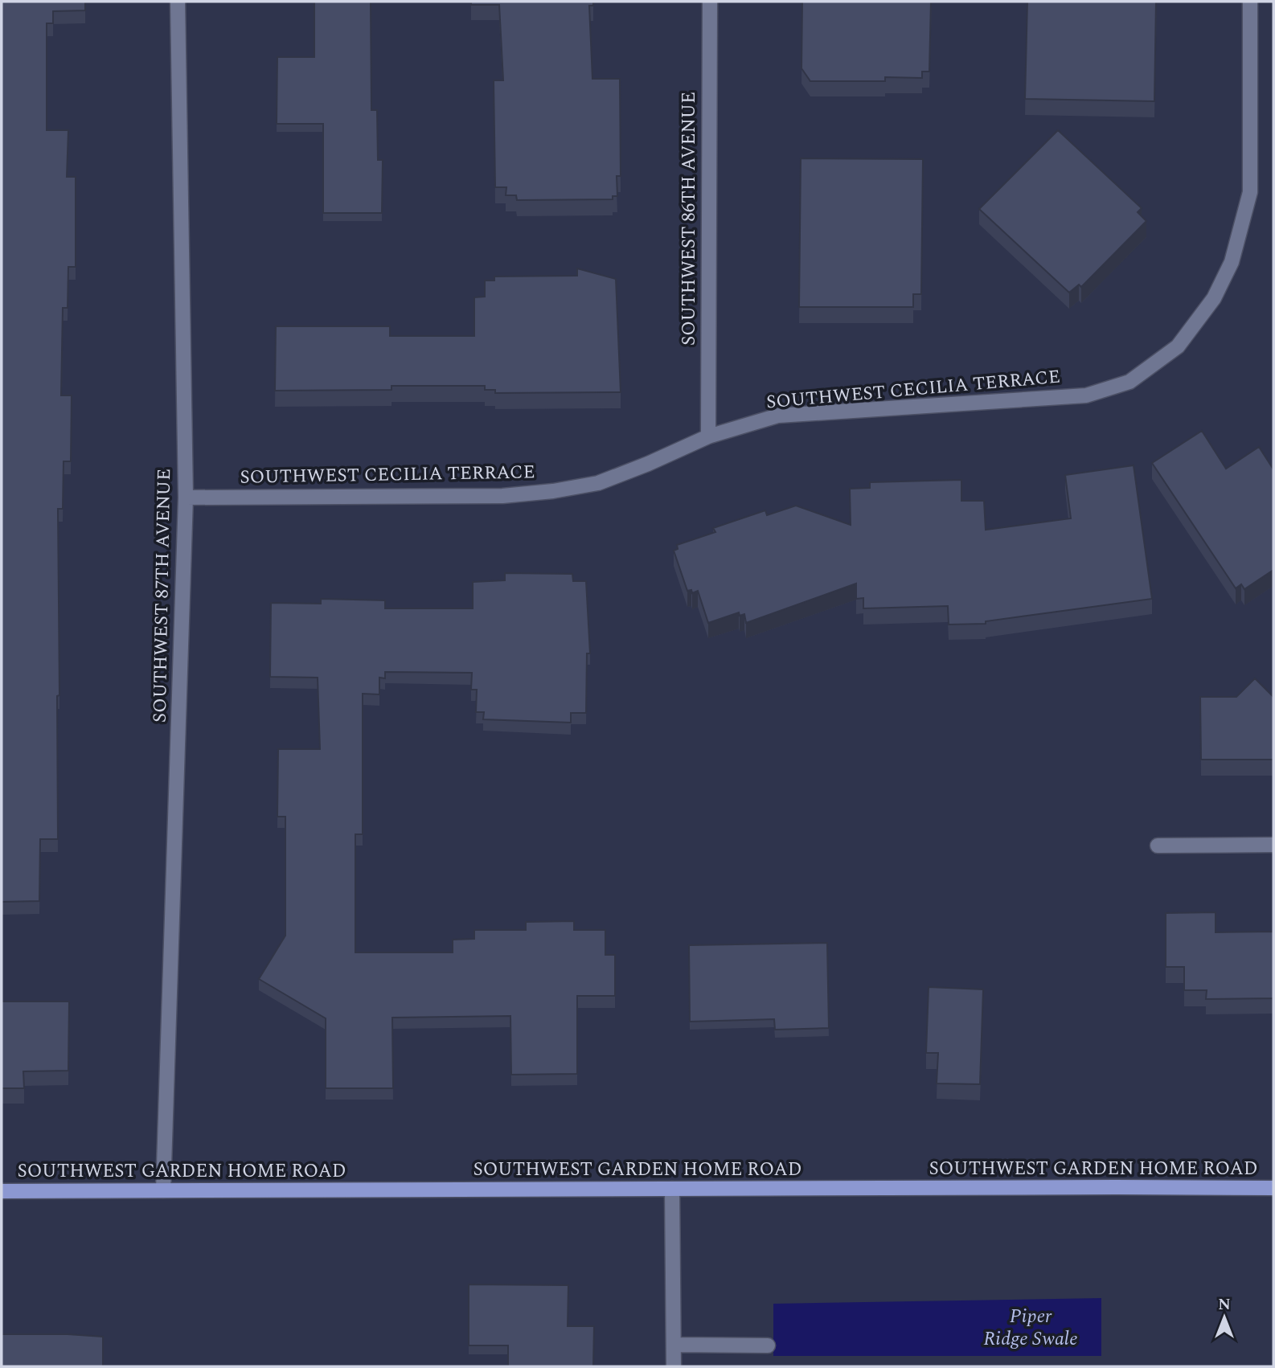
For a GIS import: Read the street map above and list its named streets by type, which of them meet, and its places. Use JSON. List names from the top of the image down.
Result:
{
  "streets": {
    "main road": ["SOUTHWEST GARDEN HOME ROAD"],
    "street": ["SOUTHWEST 86TH AVENUE", "SOUTHWEST CECILIA TERRACE", "SOUTHWEST 87TH AVENUE"]
  },
  "crossings": [
    ["SOUTHWEST 86TH AVENUE", "SOUTHWEST CECILIA TERRACE"],
    ["SOUTHWEST CECILIA TERRACE", "SOUTHWEST 87TH AVENUE"],
    ["SOUTHWEST 87TH AVENUE", "SOUTHWEST GARDEN HOME ROAD"]
  ],
  "water": ["Piper Ridge Swale"],
  "north": "top"
}
